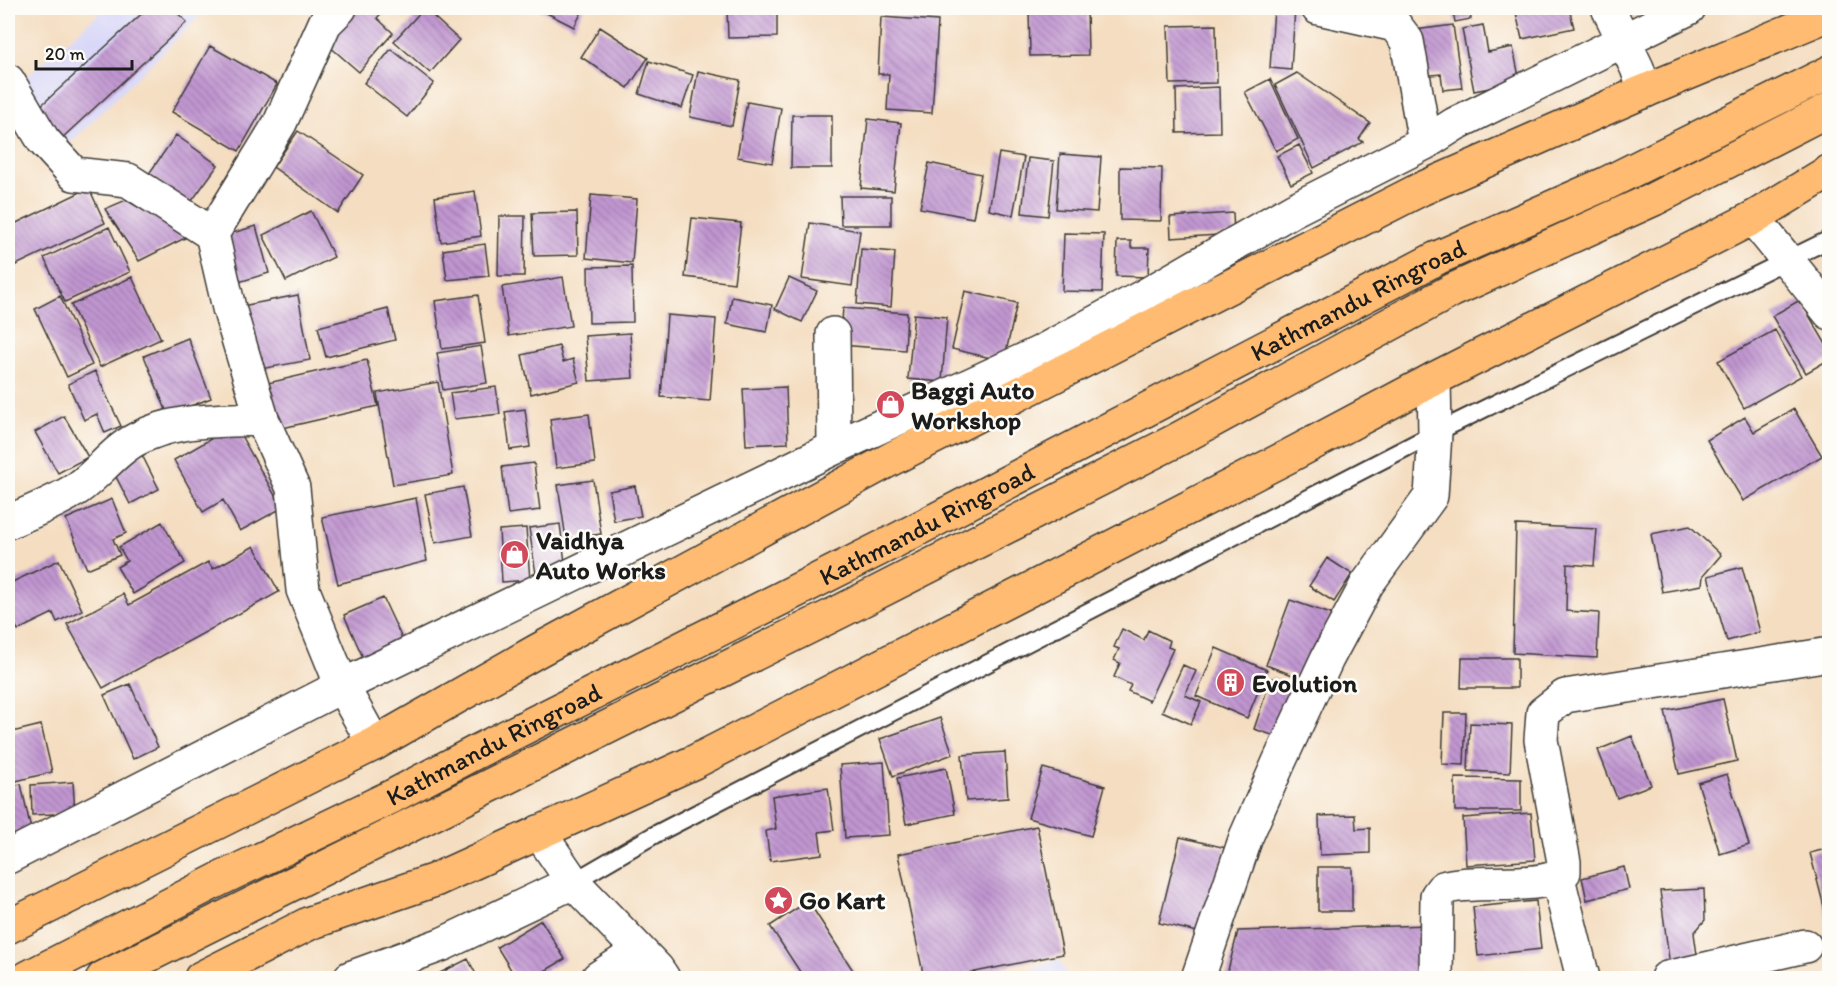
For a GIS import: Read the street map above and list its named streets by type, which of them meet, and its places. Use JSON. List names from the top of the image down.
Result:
{
  "streets": {
    "main road": ["Kathmandu Ringroad"]
  },
  "places": {
    "shop": ["Baggi Auto Workshop", "Vaidhya Auto Works"],
    "building": ["Evolution"],
    "place": ["Go Kart"]
  },
  "scale_bar": "20 m"
}
